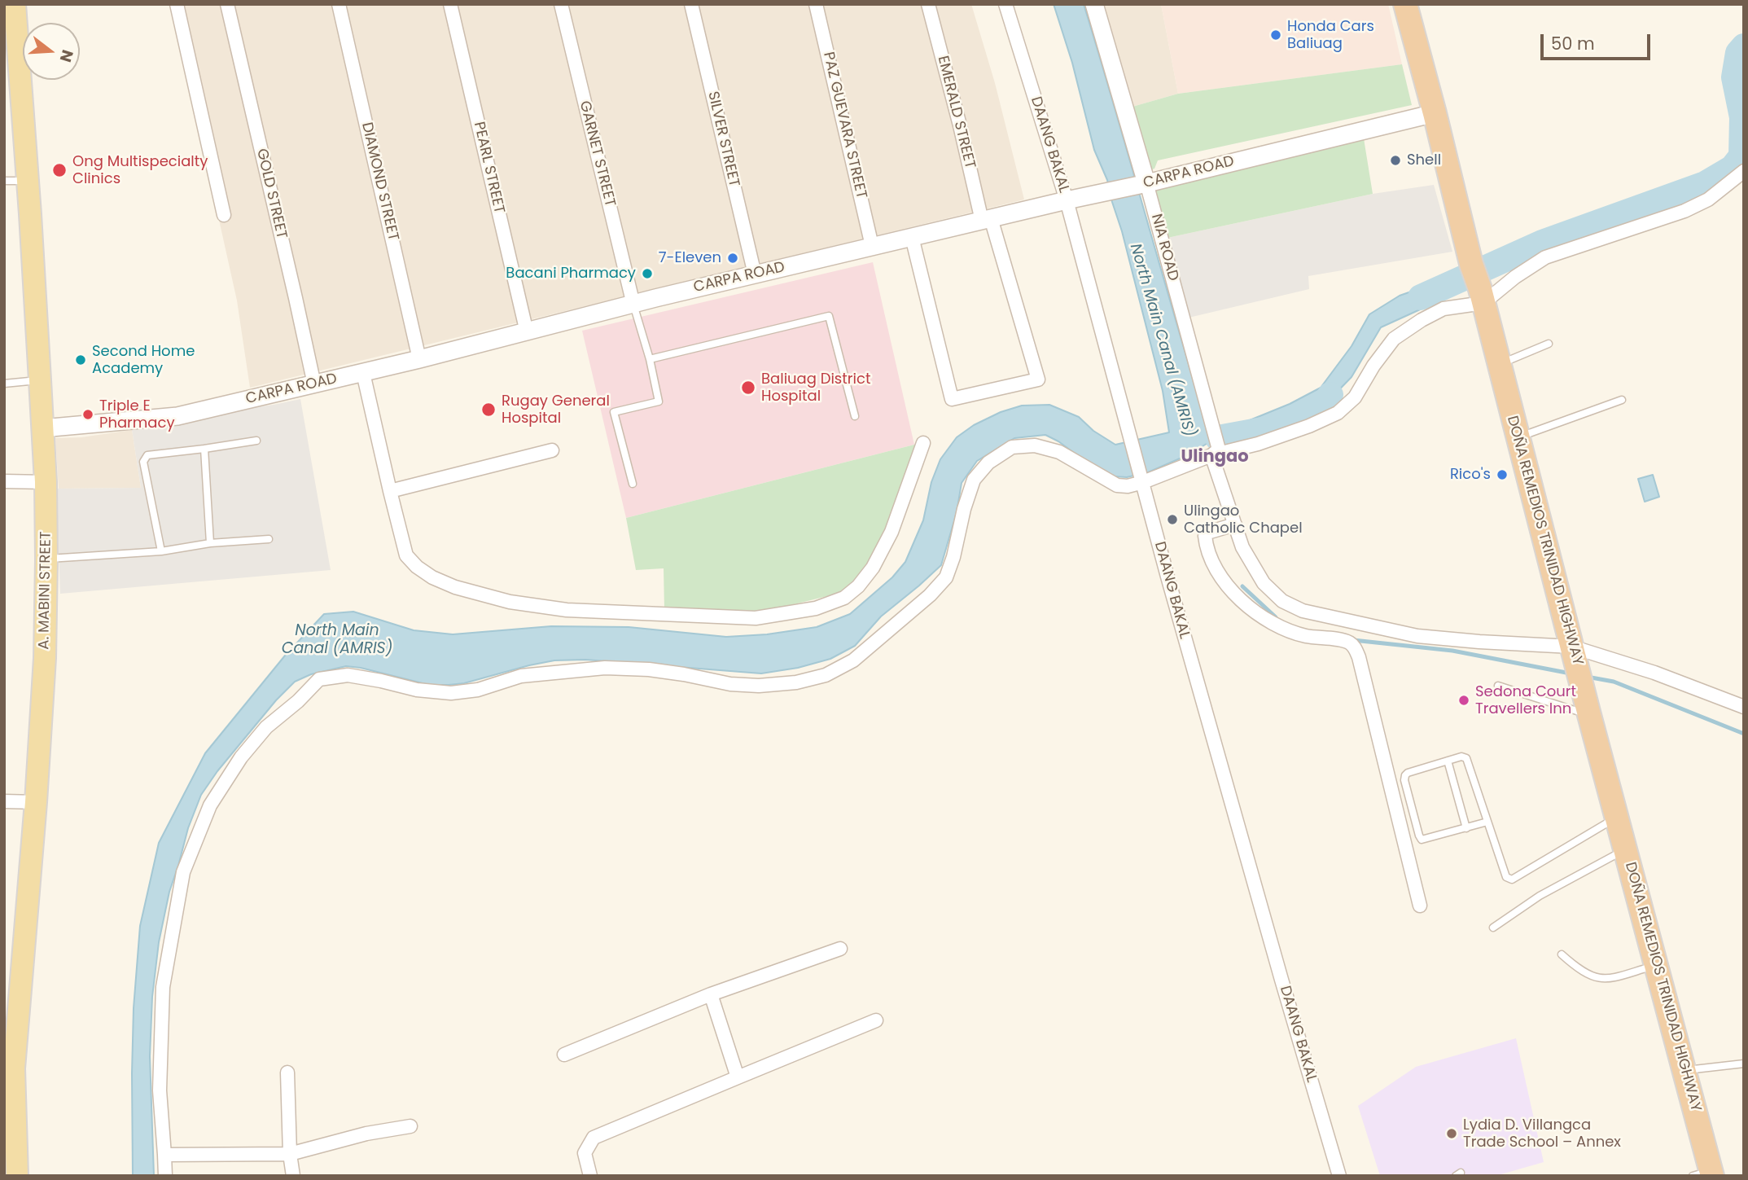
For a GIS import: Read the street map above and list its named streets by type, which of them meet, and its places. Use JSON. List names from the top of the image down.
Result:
{
  "streets": {
    "highway": ["DOÑA REMEDIOS TRINIDAD HIGHWAY"],
    "main road": ["A. MABINI STREET"],
    "street": [
      "EMERALD STREET",
      "PAZ GUEVARA STREET",
      "SILVER STREET",
      "DAANG BAKAL",
      "GARNET STREET",
      "PEARL STREET",
      "CARPA ROAD",
      "DIAMOND STREET",
      "GOLD STREET",
      "NIA ROAD"
    ]
  },
  "crossings": [
    ["EMERALD STREET", "CARPA ROAD"],
    ["PAZ GUEVARA STREET", "CARPA ROAD"],
    ["SILVER STREET", "CARPA ROAD"],
    ["DAANG BAKAL", "CARPA ROAD"],
    ["GARNET STREET", "CARPA ROAD"],
    ["PEARL STREET", "CARPA ROAD"],
    ["CARPA ROAD", "DIAMOND STREET"],
    ["CARPA ROAD", "GOLD STREET"],
    ["CARPA ROAD", "NIA ROAD"],
    ["CARPA ROAD", "DOÑA REMEDIOS TRINIDAD HIGHWAY"],
    ["CARPA ROAD", "A. MABINI STREET"],
    ["NIA ROAD", "DOÑA REMEDIOS TRINIDAD HIGHWAY"]
  ],
  "districts": ["Ulingao"],
  "water": ["North Main Canal (AMRIS)"],
  "places": [
    "Honda Cars Baliuag",
    "Shell",
    "Ong Multispecialty Clinics",
    "7-Eleven",
    "Bacani Pharmacy",
    "Second Home Academy",
    "Baliuag District Hospital",
    "Rugay General Hospital",
    "Triple E Pharmacy",
    "Rico's",
    "Ulingao Catholic Chapel",
    "Sedona Court Travellers Inn",
    "Lydia D. Villangca Trade School – Annex"
  ],
  "scale_bar": "50 m",
  "north": "right"
}
